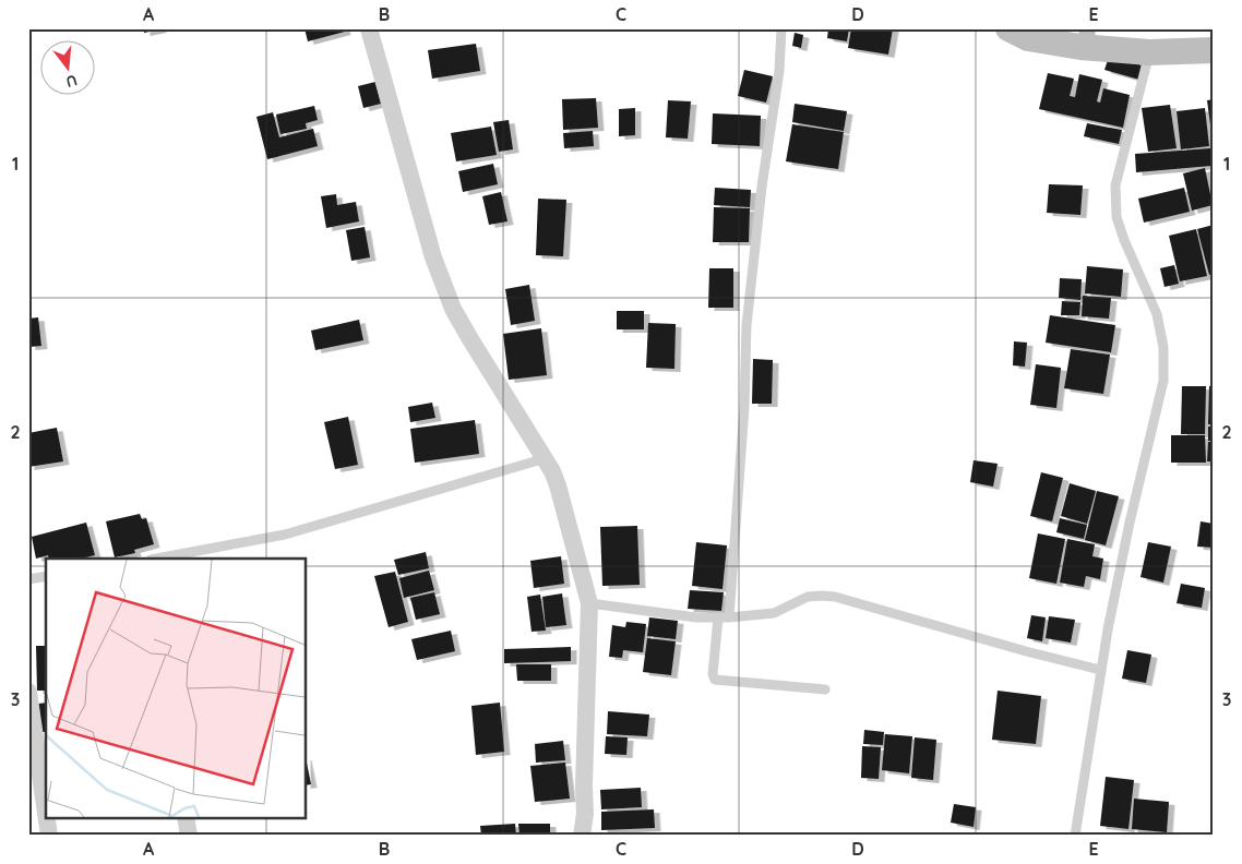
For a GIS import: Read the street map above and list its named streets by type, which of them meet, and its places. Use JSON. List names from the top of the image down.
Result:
{
  "north": "bottom",
  "grid": {
    "columns": [
      "A",
      "B",
      "C",
      "D",
      "E"
    ],
    "rows": ["1", "2", "3"]
  }
}
